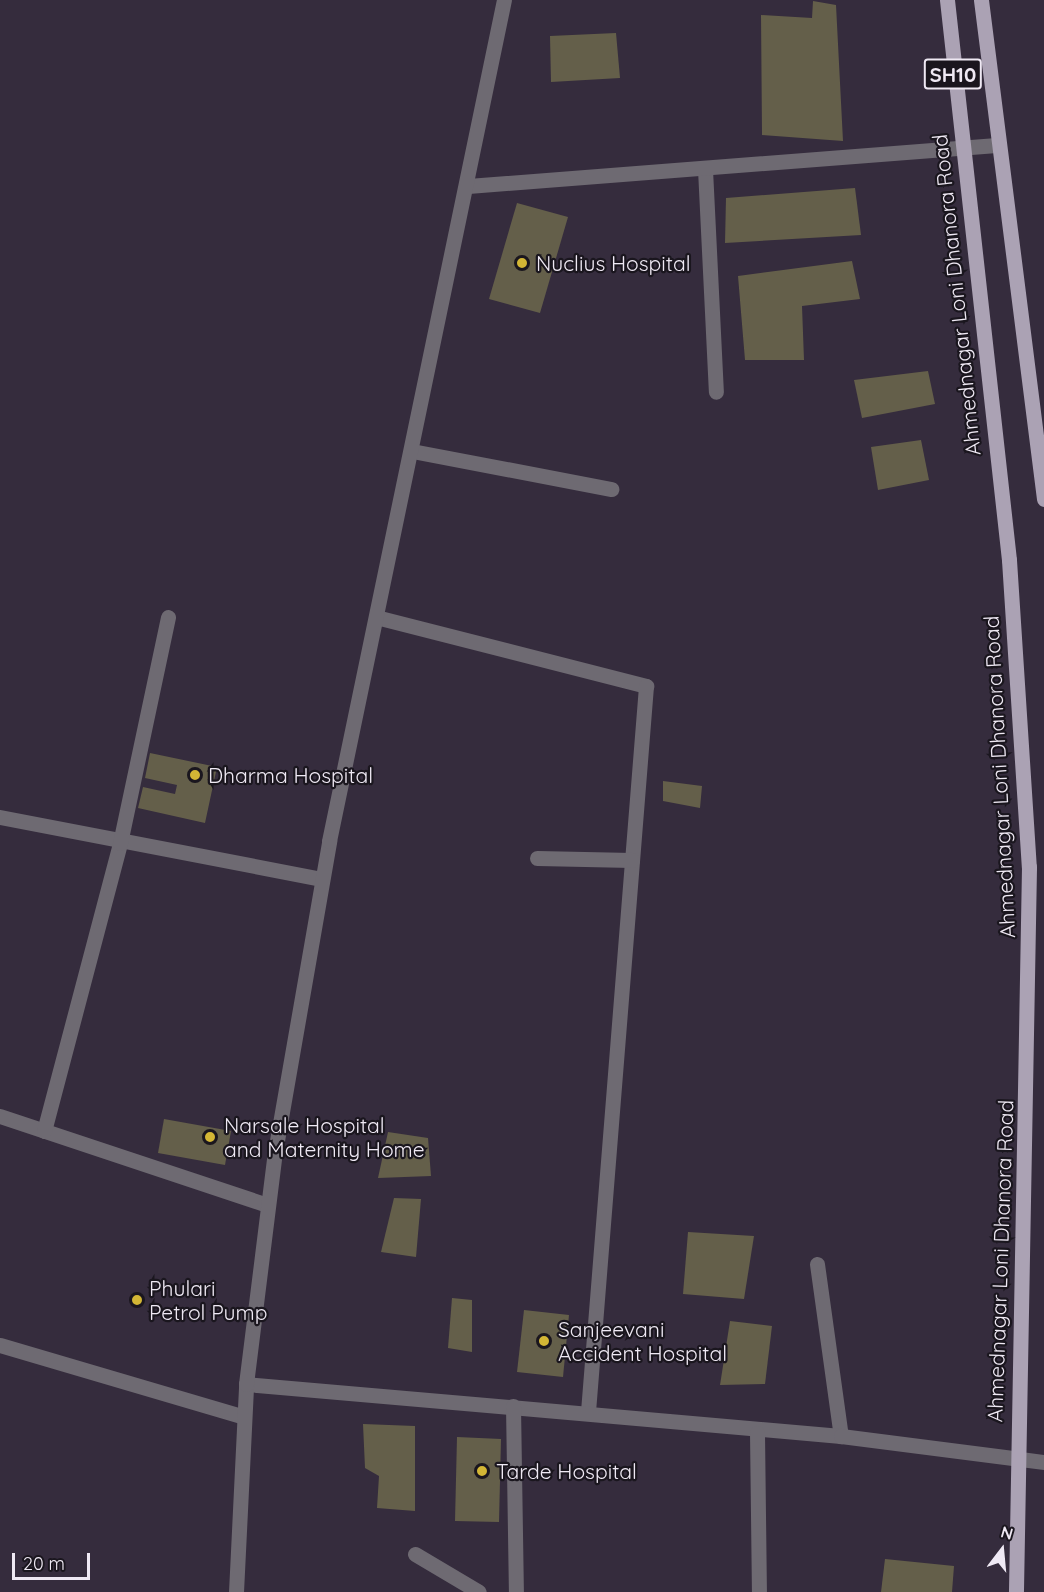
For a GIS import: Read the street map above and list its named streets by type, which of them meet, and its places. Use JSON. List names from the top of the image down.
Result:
{
  "streets": {
    "main road": ["SH10", "Ahmednagar Loni Dhanora Road"]
  },
  "places": [
    "Nuclius Hospital",
    "Dharma Hospital",
    "Narsale Hospital and Maternity Home",
    "Phulari Petrol Pump",
    "Sanjeevani Accident Hospital",
    "Tarde Hospital"
  ],
  "scale_bar": "20 m",
  "north": "top"
}
